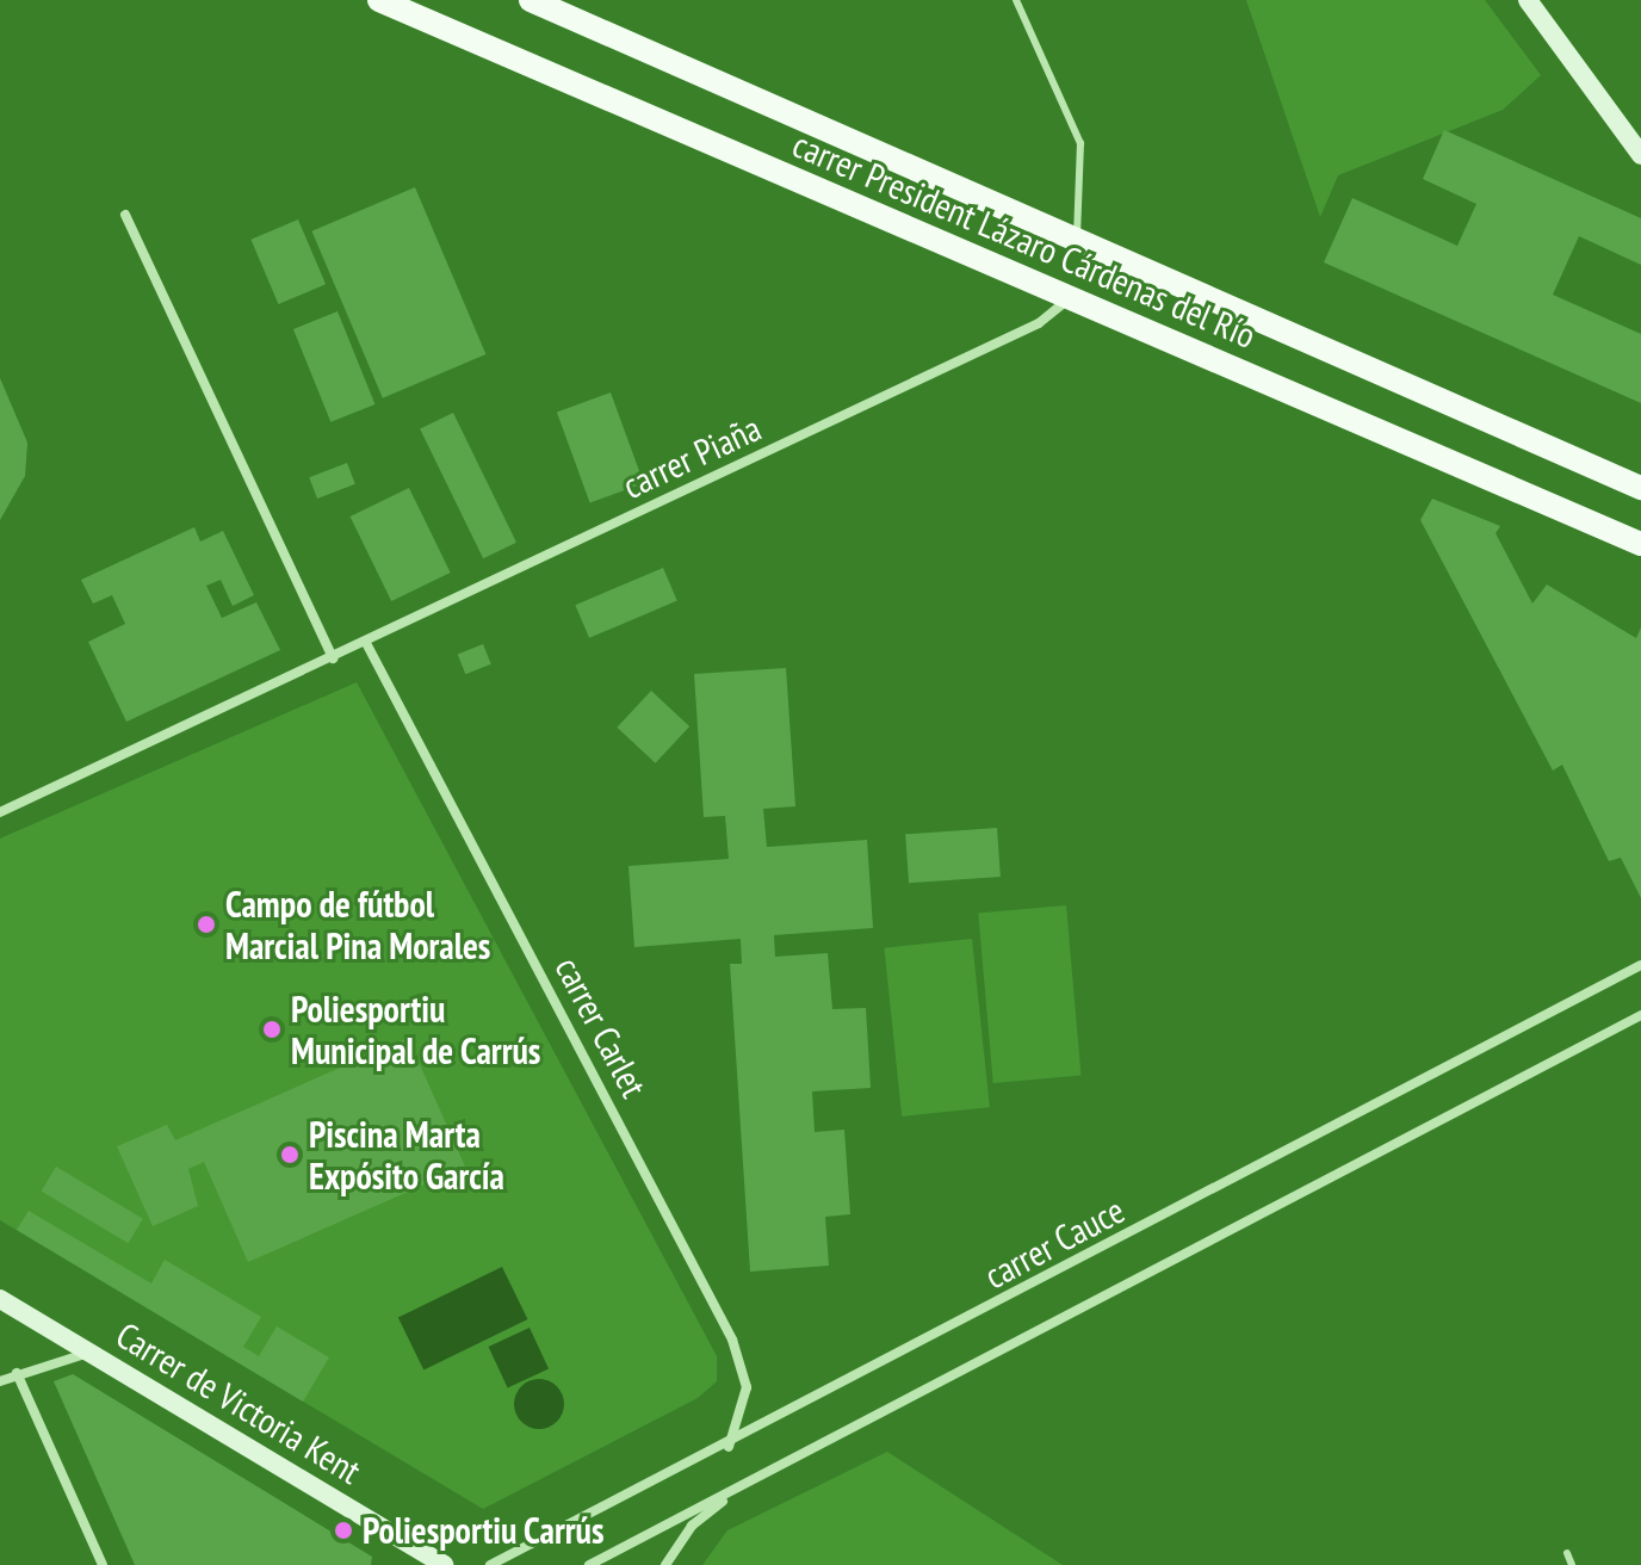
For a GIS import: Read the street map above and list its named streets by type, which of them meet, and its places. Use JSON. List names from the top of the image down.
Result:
{
  "streets": {
    "main road": ["carrer President Lázaro Cárdenas del Río"],
    "street": [
      "carrer Piaña",
      "carrer Carlet",
      "carrer Cauce",
      "Carrer de Victoria Kent"
    ]
  },
  "crossings": [
    ["carrer President Lázaro Cárdenas del Río", "carrer Piaña"],
    ["carrer Piaña", "carrer Carlet"],
    ["carrer Carlet", "carrer Cauce"]
  ],
  "places": [
    "Campo de fútbol Marcial Pina Morales",
    "Poliesportiu Municipal de Carrús",
    "Piscina Marta Expósito García",
    "Poliesportiu Carrús"
  ]
}
